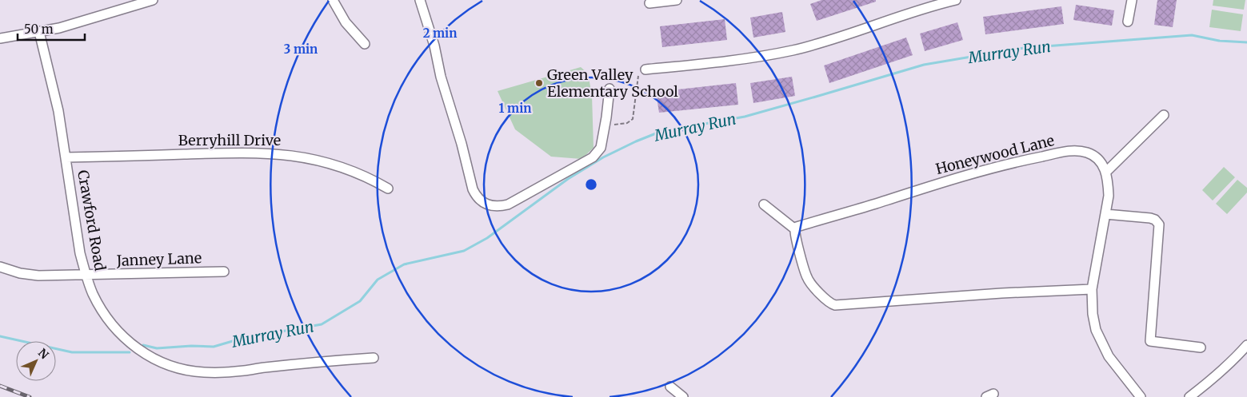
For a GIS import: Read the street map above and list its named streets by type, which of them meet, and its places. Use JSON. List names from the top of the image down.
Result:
{
  "streets": {
    "street": [
      "Berryhill Drive",
      "Honeywood Lane",
      "Crawford Road",
      "Janney Lane"
    ]
  },
  "crossings": [
    ["Berryhill Drive", "Crawford Road"],
    ["Crawford Road", "Janney Lane"]
  ],
  "water": ["Murray Run"],
  "places": ["Green Valley Elementary School"],
  "scale_bar": "50 m",
  "north": "top right",
  "rings": ["2 min", "3 min", "1 min"]
}
